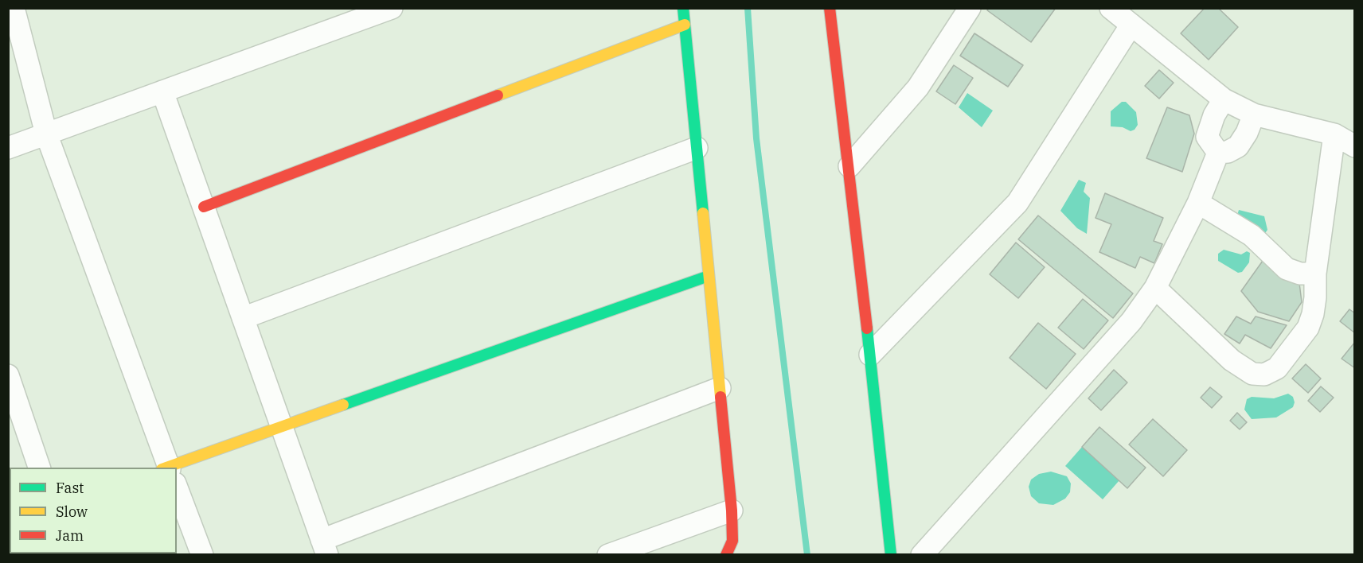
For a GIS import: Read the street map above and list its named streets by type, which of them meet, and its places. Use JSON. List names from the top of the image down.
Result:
{
  "legend": ["Fast", "Slow", "Jam"]
}
